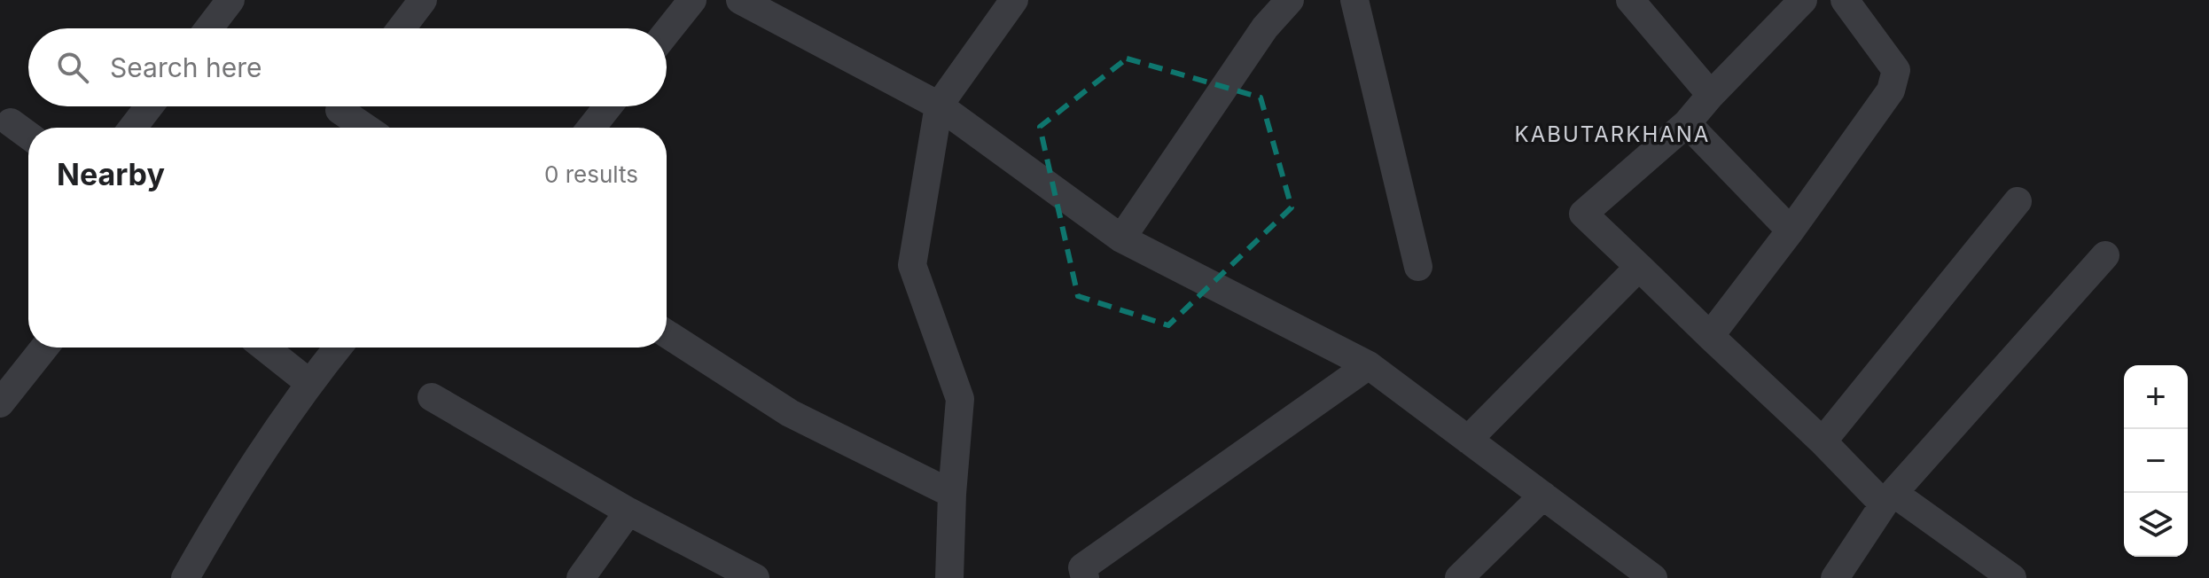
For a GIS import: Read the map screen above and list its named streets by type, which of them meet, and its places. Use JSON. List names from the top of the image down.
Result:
{
  "districts": ["KABUTARKHANA"],
  "page": {
    "search": "Search here",
    "heading": ["Nearby", "0 results"],
    "map_buttons": ["+", "−"]
  }
}
